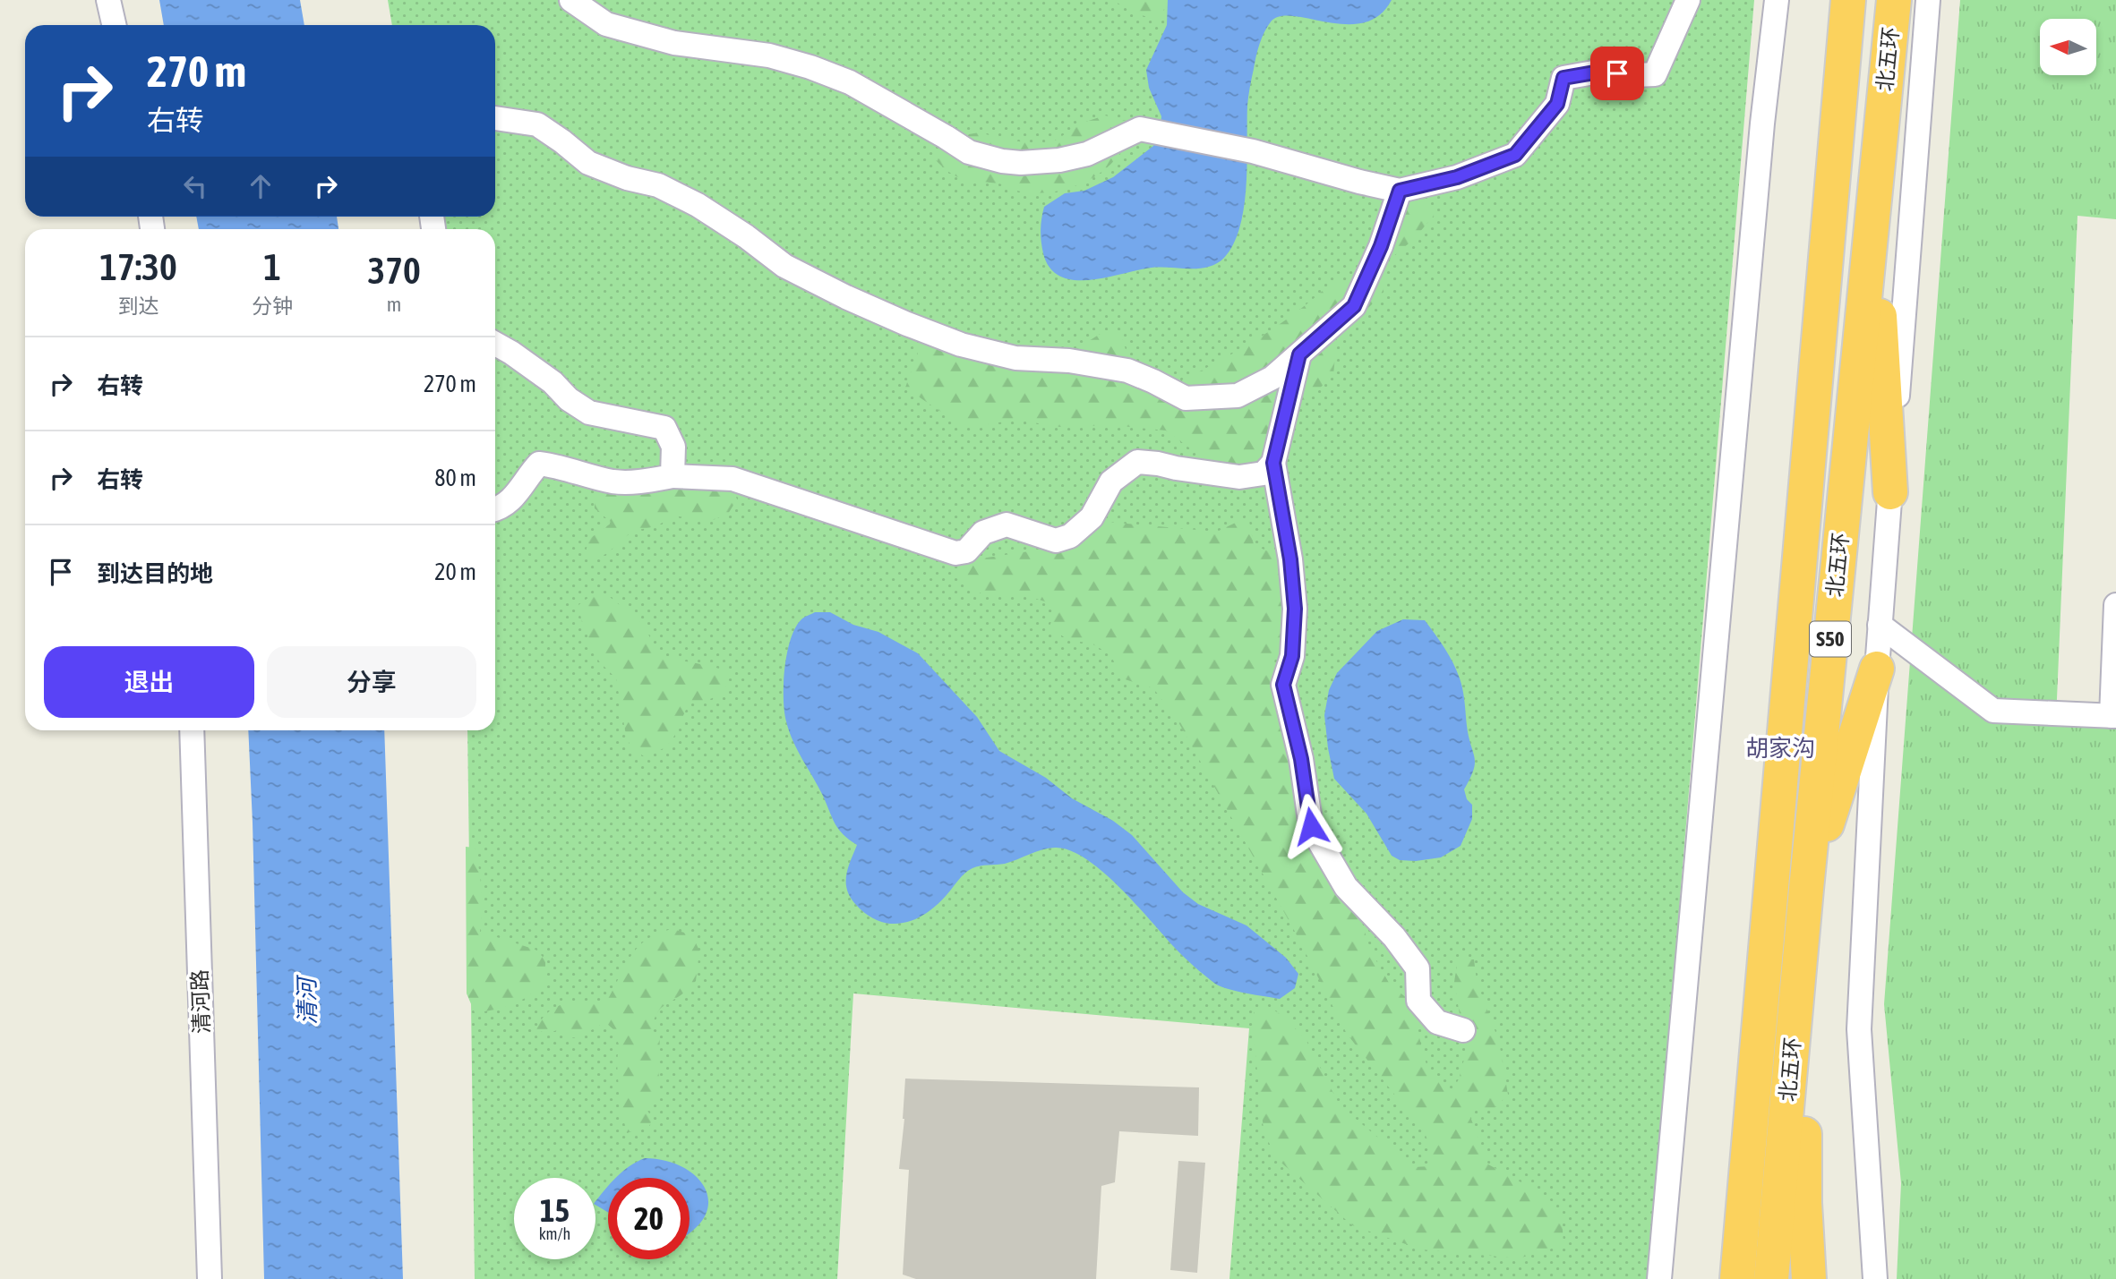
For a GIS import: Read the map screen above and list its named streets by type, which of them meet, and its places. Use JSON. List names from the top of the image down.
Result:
{
  "streets": {
    "highway": ["北五环", "S50"],
    "street": ["清河路"]
  },
  "districts": ["胡家沟"],
  "water": ["清河"],
  "north": "left",
  "page": {
    "turn": ["270 m", "右转"],
    "eta": [
      "17:30",
      "到达",
      "1",
      "分钟",
      "370",
      "m"
    ],
    "list": [
      {
        "name": "右转",
        "value": "270 m"
      },
      {
        "name": "右转",
        "value": "80 m"
      },
      {
        "name": "到达目的地",
        "value": "20 m"
      }
    ],
    "buttons": ["退出", "分享"],
    "speed": "15 km/h",
    "limit": "20"
  }
}
